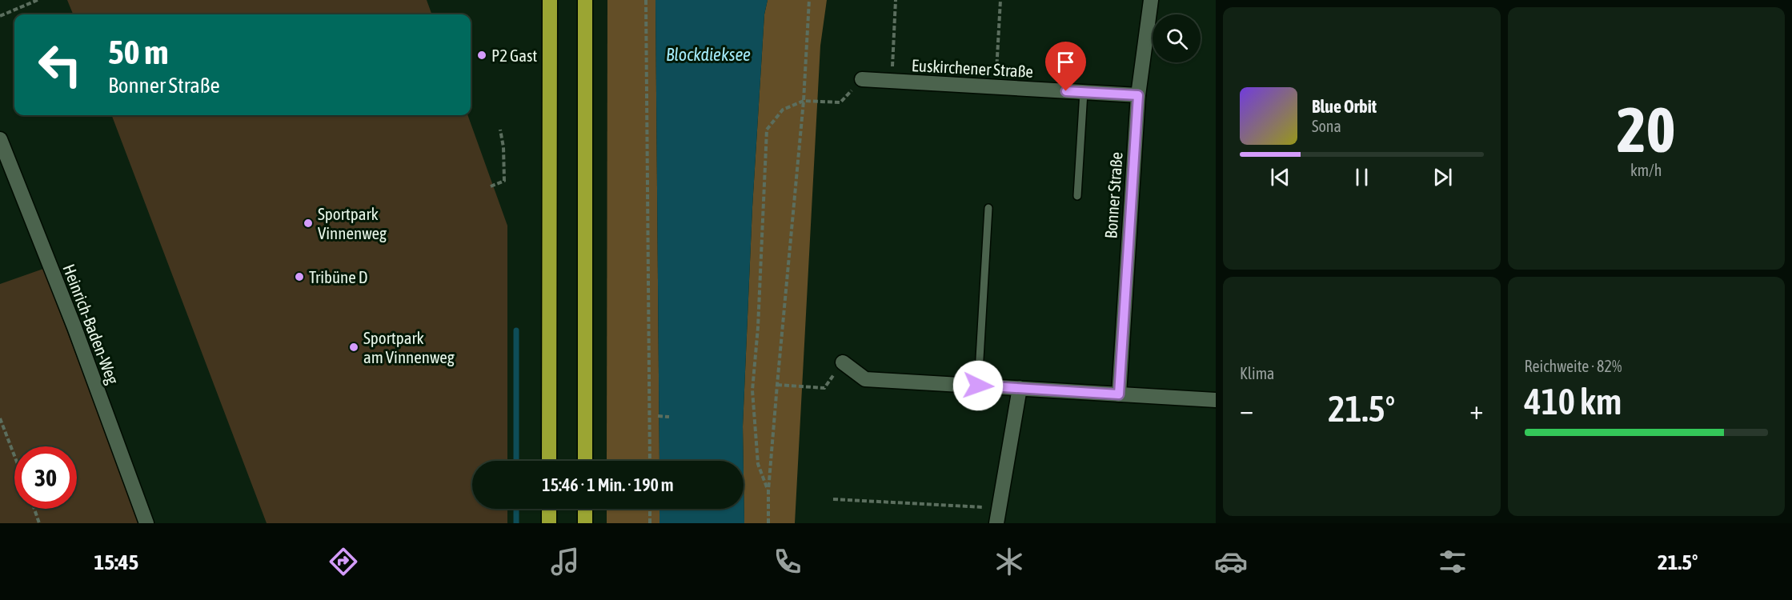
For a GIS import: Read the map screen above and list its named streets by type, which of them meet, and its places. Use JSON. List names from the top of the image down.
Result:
{
  "streets": {
    "street": ["Euskirchener Straße", "Bonner Straße", "Heinrich-Baden-Weg"]
  },
  "crossings": [
    ["Euskirchener Straße", "Bonner Straße"]
  ],
  "water": ["Blockdieksee"],
  "places": [
    "P2 Gast",
    "Sportpark Vinnenweg",
    "Tribüne D",
    "Sportpark am Vinnenweg"
  ],
  "page": {
    "tile": [
      ["20", "km/h"],
      "Klima",
      ["Reichweite · 82%", "410 km"]
    ],
    "turn": ["50 m", "Bonner Straße"],
    "song": ["Blue Orbit", "Sona"],
    "heat": ["−", "21.5°", "+"],
    "limit": "30",
    "trip": "15:46 · 1 Min. · 190 m",
    "tabs": ["15:45", "21.5°"]
  }
}
